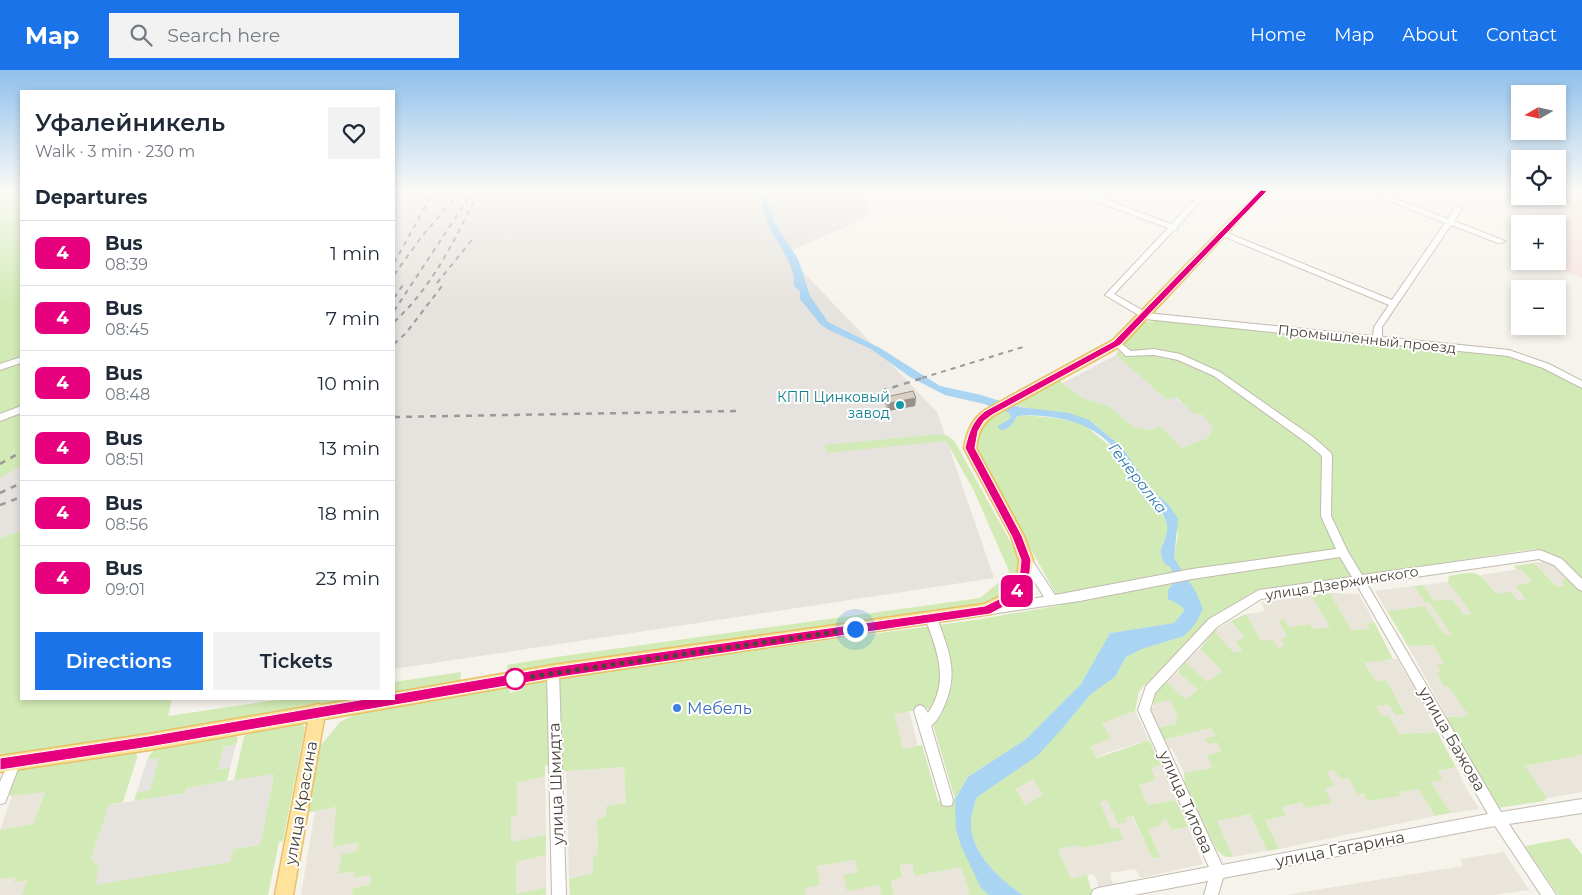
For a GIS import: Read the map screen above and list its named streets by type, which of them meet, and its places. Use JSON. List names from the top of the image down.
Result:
{
  "streets": {
    "main road": ["улица Красина"],
    "street": [
      "Промышленный проезд",
      "улица Дзержинского",
      "улица Бажова",
      "улица Шмидта",
      "улица Титова",
      "улица Гагарина"
    ]
  },
  "crossings": [
    ["улица Дзержинского", "улица Бажова"],
    ["улица Дзержинского", "улица Титова"],
    ["улица Бажова", "улица Гагарина"],
    ["улица Титова", "улица Гагарина"]
  ],
  "water": ["Генералка"],
  "places": ["КПП Цинковый завод", "Мебель"],
  "lines": ["bus line 4"],
  "north": "left",
  "page": {
    "header": "Map",
    "search": "Search here",
    "nav": [
      "Home",
      "Map",
      "About",
      "Contact"
    ],
    "on_map": "4",
    "map_buttons": ["+", "−"],
    "heading": [
      ["Уфалейникель", "Walk · 3 min · 230 m"],
      "Departures"
    ],
    "list": [
      {
        "mark": "4",
        "name": "Bus",
        "note": "08:39",
        "value": "1 min"
      },
      {
        "mark": "4",
        "name": "Bus",
        "note": "08:45",
        "value": "7 min"
      },
      {
        "mark": "4",
        "name": "Bus",
        "note": "08:48",
        "value": "10 min"
      },
      {
        "mark": "4",
        "name": "Bus",
        "note": "08:51",
        "value": "13 min"
      },
      {
        "mark": "4",
        "name": "Bus",
        "note": "08:56",
        "value": "18 min"
      },
      {
        "mark": "4",
        "name": "Bus",
        "note": "09:01",
        "value": "23 min"
      }
    ],
    "buttons": ["Directions", "Tickets"]
  }
}
